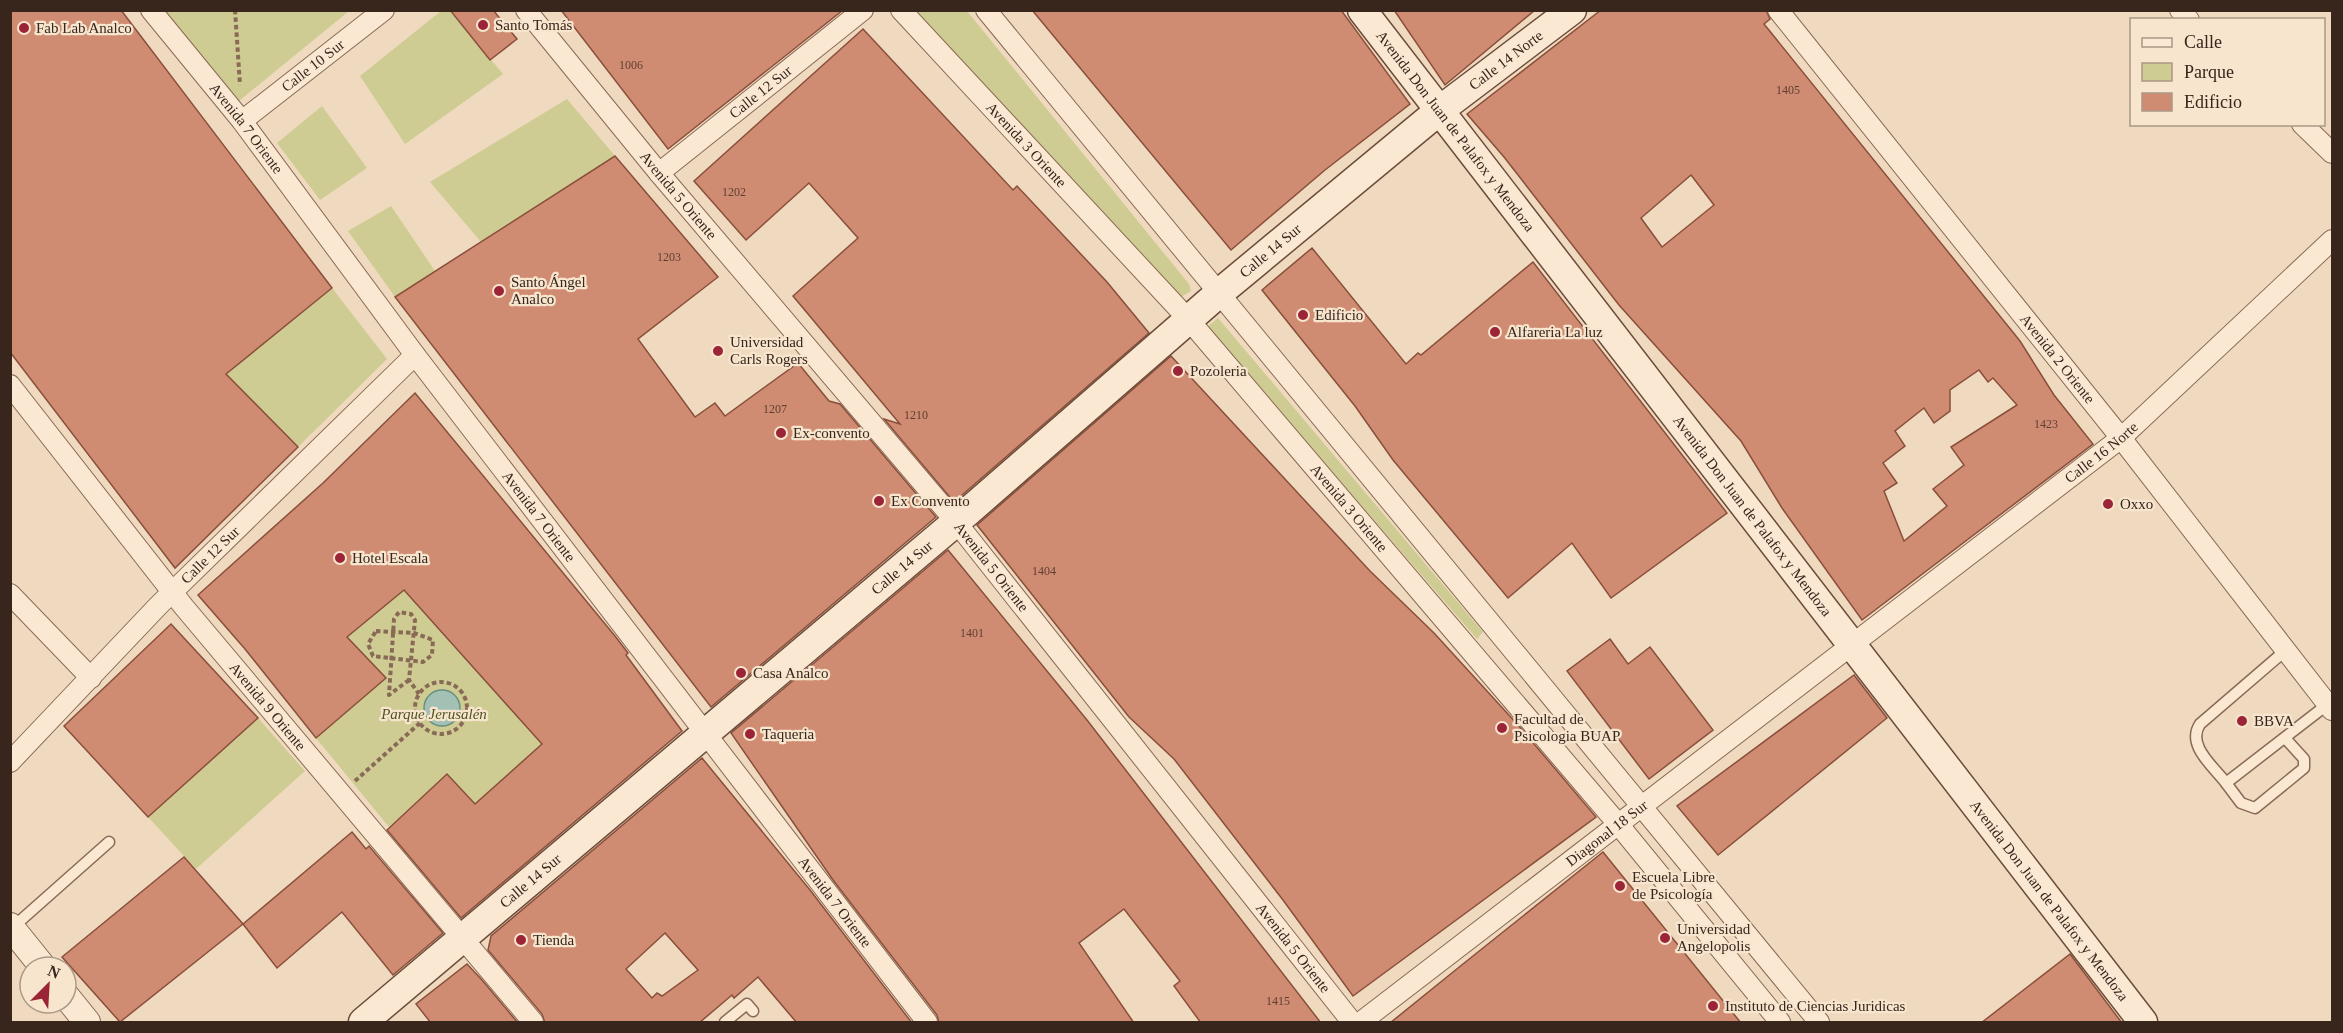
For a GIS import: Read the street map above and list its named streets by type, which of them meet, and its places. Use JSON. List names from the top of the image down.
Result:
{
  "streets": {
    "main road": ["Calle 14 Norte", "Avenida Don Juan de Palafox y Mendoza", "Calle 14 Sur"],
    "street": [
      "Calle 10 Sur",
      "Calle 12 Sur",
      "Avenida 7 Oriente",
      "Avenida 3 Oriente",
      "Avenida 5 Oriente",
      "Avenida 2 Oriente",
      "Calle 16 Norte",
      "Avenida 9 Oriente",
      "Diagonal 18 Sur"
    ]
  },
  "crossings": [
    ["Calle 14 Norte", "Avenida Don Juan de Palafox y Mendoza"],
    ["Calle 14 Norte", "Calle 14 Sur"],
    ["Calle 10 Sur", "Avenida 7 Oriente"],
    ["Calle 12 Sur", "Avenida 7 Oriente"],
    ["Calle 12 Sur", "Avenida 5 Oriente"],
    ["Calle 12 Sur", "Avenida 9 Oriente"],
    ["Avenida 7 Oriente", "Calle 14 Sur"],
    ["Avenida Don Juan de Palafox y Mendoza", "Calle 14 Sur"],
    ["Avenida Don Juan de Palafox y Mendoza", "Calle 16 Norte"],
    ["Avenida Don Juan de Palafox y Mendoza", "Diagonal 18 Sur"],
    ["Avenida 3 Oriente", "Calle 14 Sur"],
    ["Avenida 3 Oriente", "Diagonal 18 Sur"],
    ["Avenida 5 Oriente", "Calle 14 Sur"],
    ["Calle 14 Sur", "Avenida 9 Oriente"],
    ["Avenida 2 Oriente", "Calle 16 Norte"],
    ["Calle 16 Norte", "Diagonal 18 Sur"]
  ],
  "parks": ["Parque Jerusalén"],
  "places": [
    "Santo Tomás",
    "Fab Lab Analco",
    "Santo Ángel Analco",
    "Edificio",
    "Alfareria La luz",
    "Universidad Carls Rogers",
    "Pozoleria",
    "Ex-convento",
    "Ex Convento",
    "Oxxo",
    "Hotel Escala",
    "Casa Analco",
    "BBVA",
    "Facultad de Psicologia BUAP",
    "Taqueria",
    "Escuela Libre de Psicología",
    "Universidad Angelopolis",
    "Tienda",
    "Instituto de Ciencias Juridicas"
  ],
  "house_numbers": [
    "1006",
    "1405",
    "1202",
    "1203",
    "1207",
    "1210",
    "1423",
    "1404",
    "1401",
    "1415"
  ],
  "legend": ["Calle", "Parque", "Edificio"],
  "north": "top right"
}
